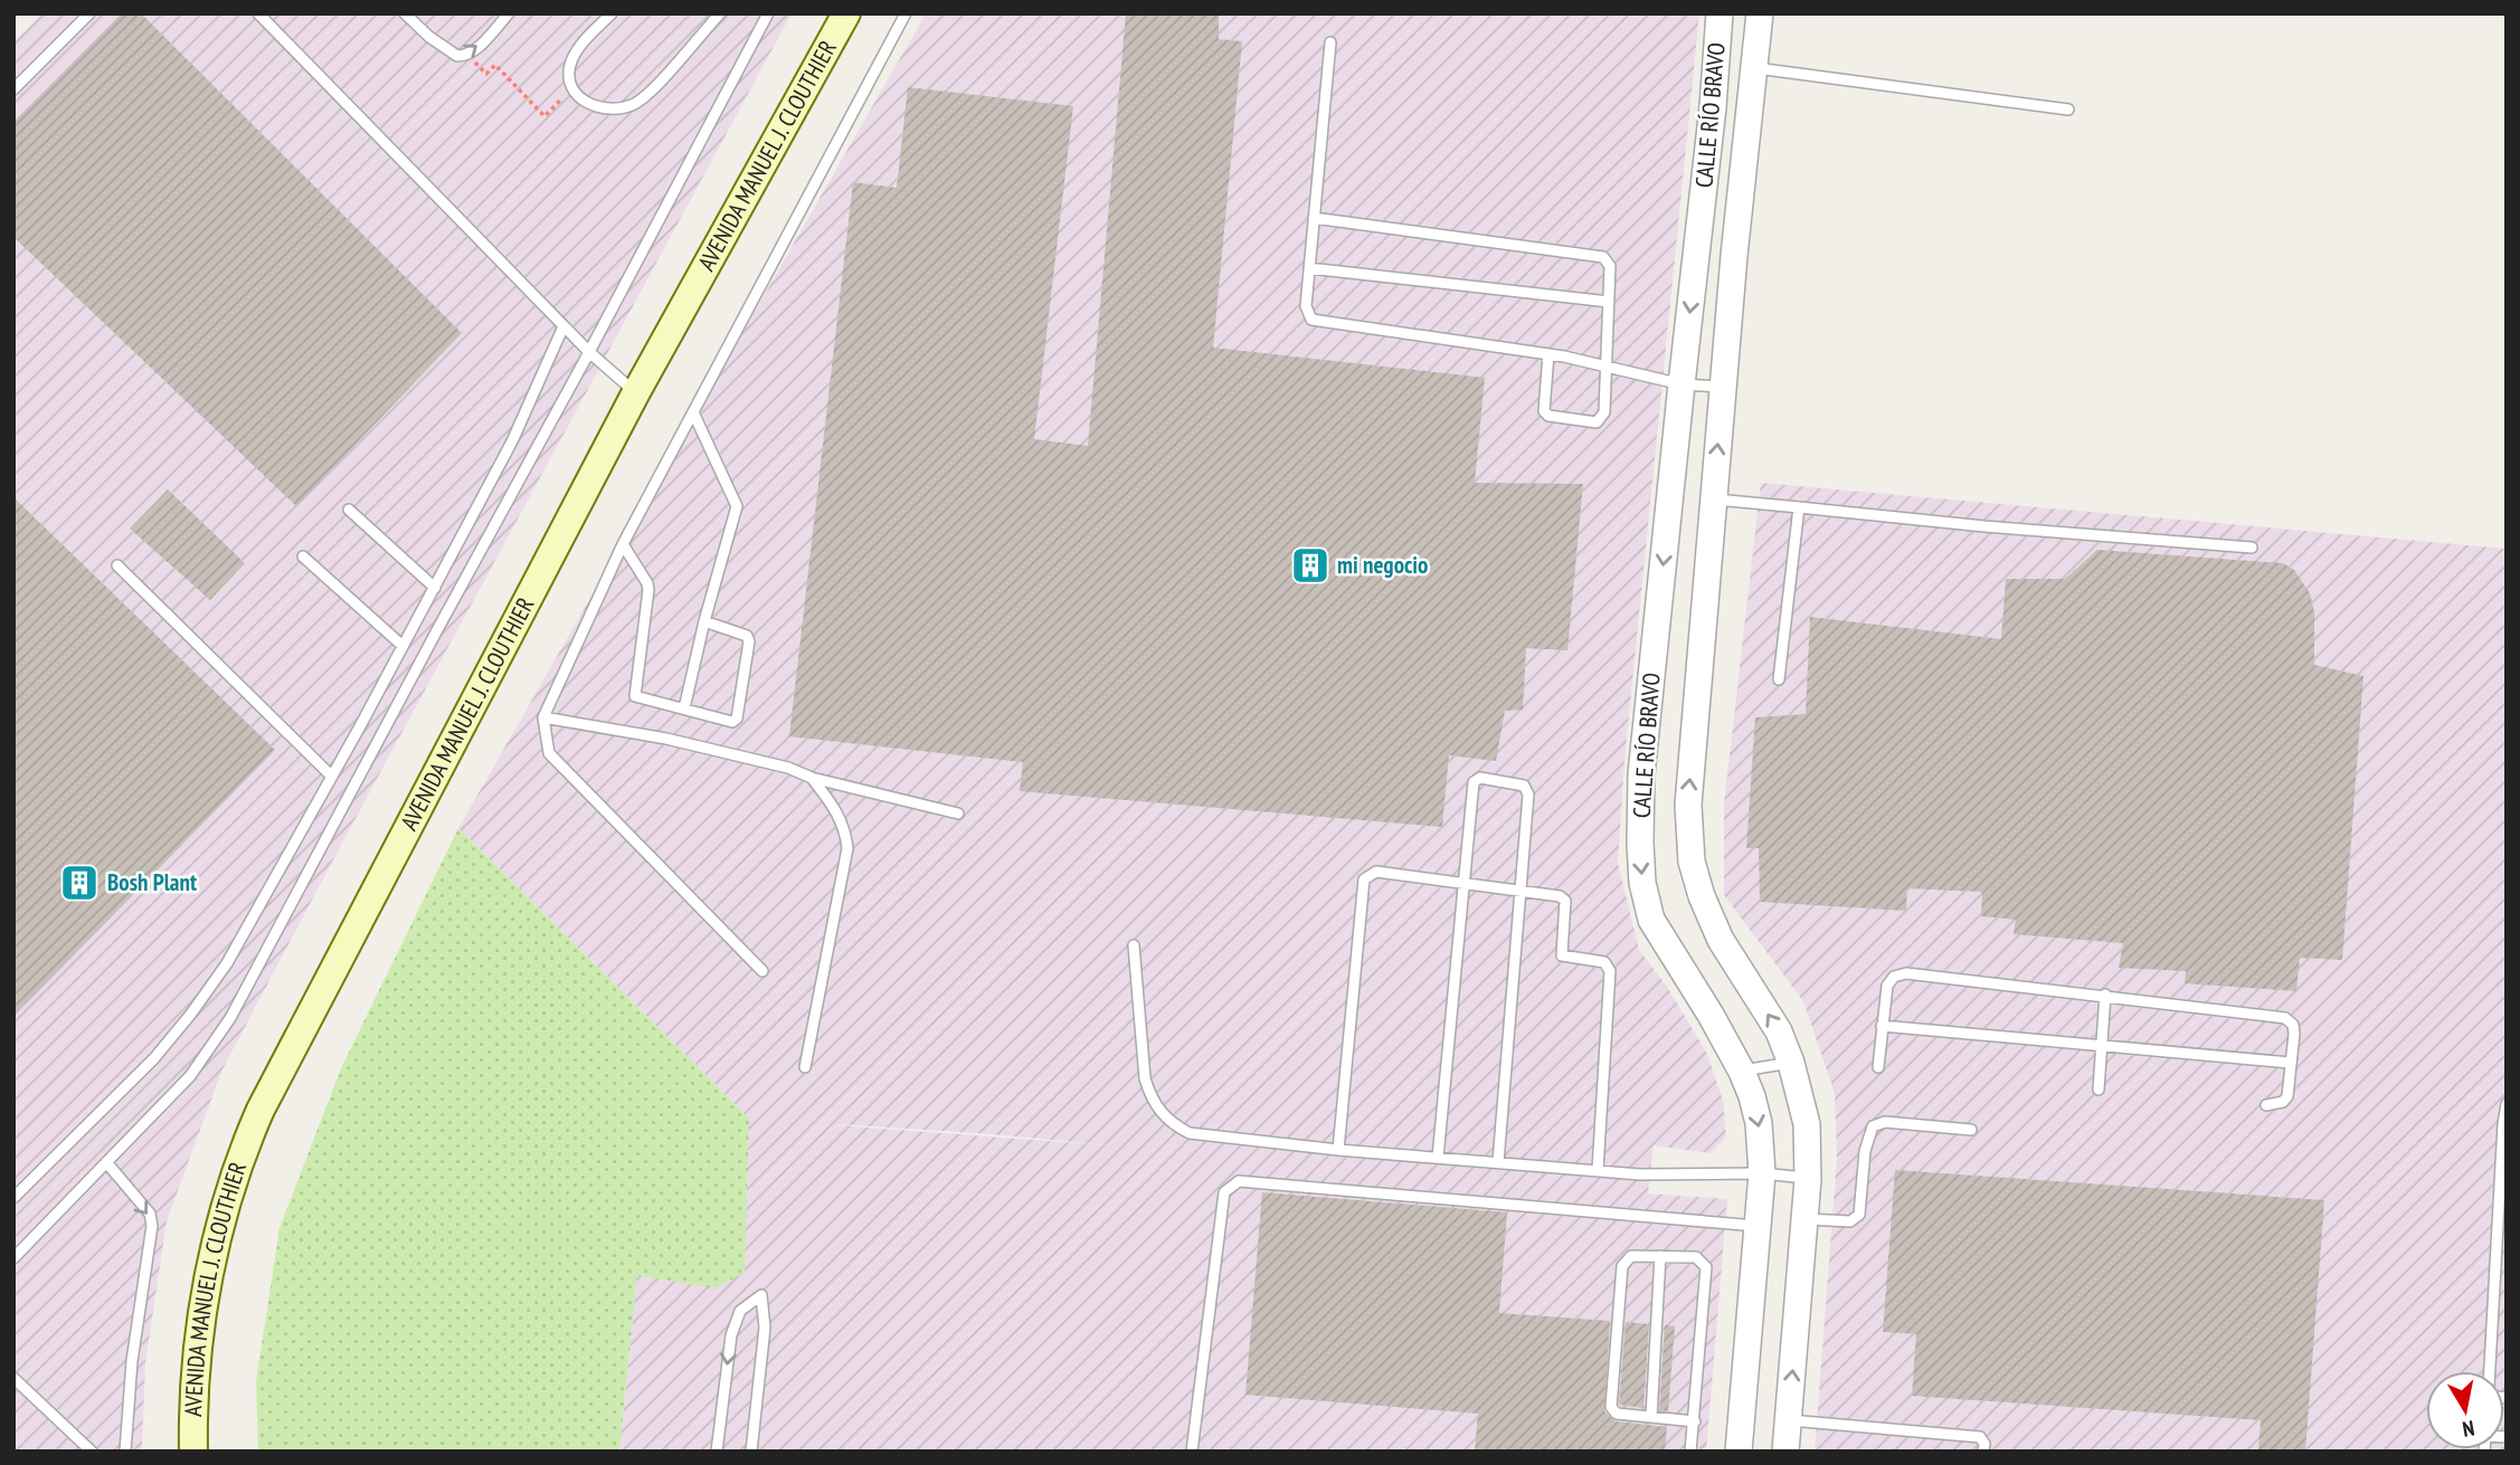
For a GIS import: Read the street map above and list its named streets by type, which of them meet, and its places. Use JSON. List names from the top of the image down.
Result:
{
  "streets": {
    "main road": ["AVENIDA MANUEL J. CLOUTHIER"],
    "street": ["CALLE RÍO BRAVO"]
  },
  "places": {
    "building": ["mi negocio", "Bosh Plant"]
  },
  "north": "bottom"
}
